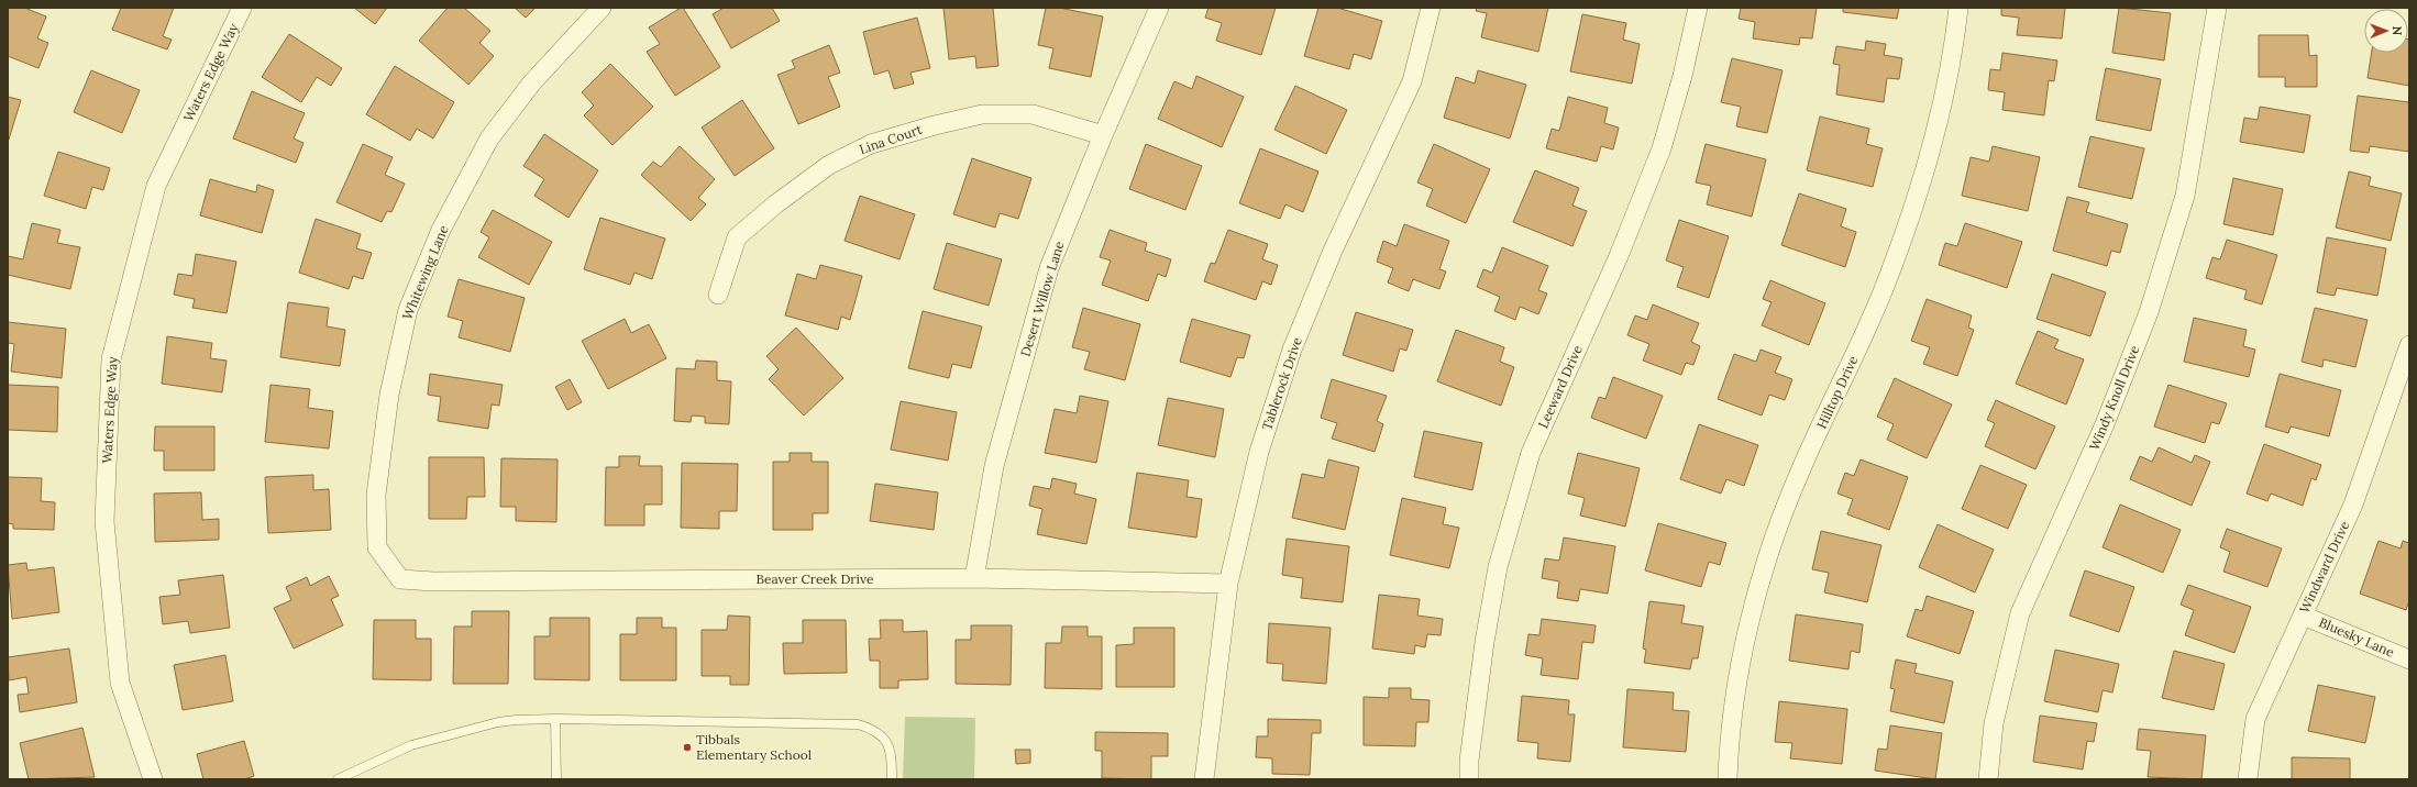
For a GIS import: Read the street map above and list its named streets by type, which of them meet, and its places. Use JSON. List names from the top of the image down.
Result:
{
  "streets": {
    "street": [
      "Waters Edge Way",
      "Lina Court",
      "Whitewing Lane",
      "Desert Willow Lane",
      "Tablerock Drive",
      "Leeward Drive",
      "Hilltop Drive",
      "Windy Knoll Drive",
      "Windward Drive",
      "Beaver Creek Drive",
      "Bluesky Lane"
    ]
  },
  "crossings": [
    ["Lina Court", "Desert Willow Lane"],
    ["Whitewing Lane", "Beaver Creek Drive"],
    ["Desert Willow Lane", "Beaver Creek Drive"],
    ["Tablerock Drive", "Beaver Creek Drive"],
    ["Windward Drive", "Bluesky Lane"]
  ],
  "places": ["Tibbals Elementary School"],
  "north": "right"
}
